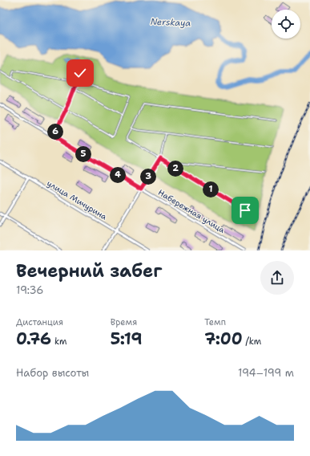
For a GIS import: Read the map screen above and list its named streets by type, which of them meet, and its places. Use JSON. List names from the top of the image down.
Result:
{
  "streets": {
    "street": ["улица Мичурина", "Набережная улица"]
  },
  "water": ["Nerskaya"],
  "page": {
    "pins": [
      "6",
      "5",
      "2",
      "4",
      "3",
      "1"
    ],
    "heading": ["Вечерний забег", "19:36"],
    "stats": [
      ["Дистанция", "0.76 km"],
      ["Время", "5:19"],
      ["Темп", "7:00 /km"]
    ],
    "chart": ["Набор высоты", "194–199 m"]
  }
}
